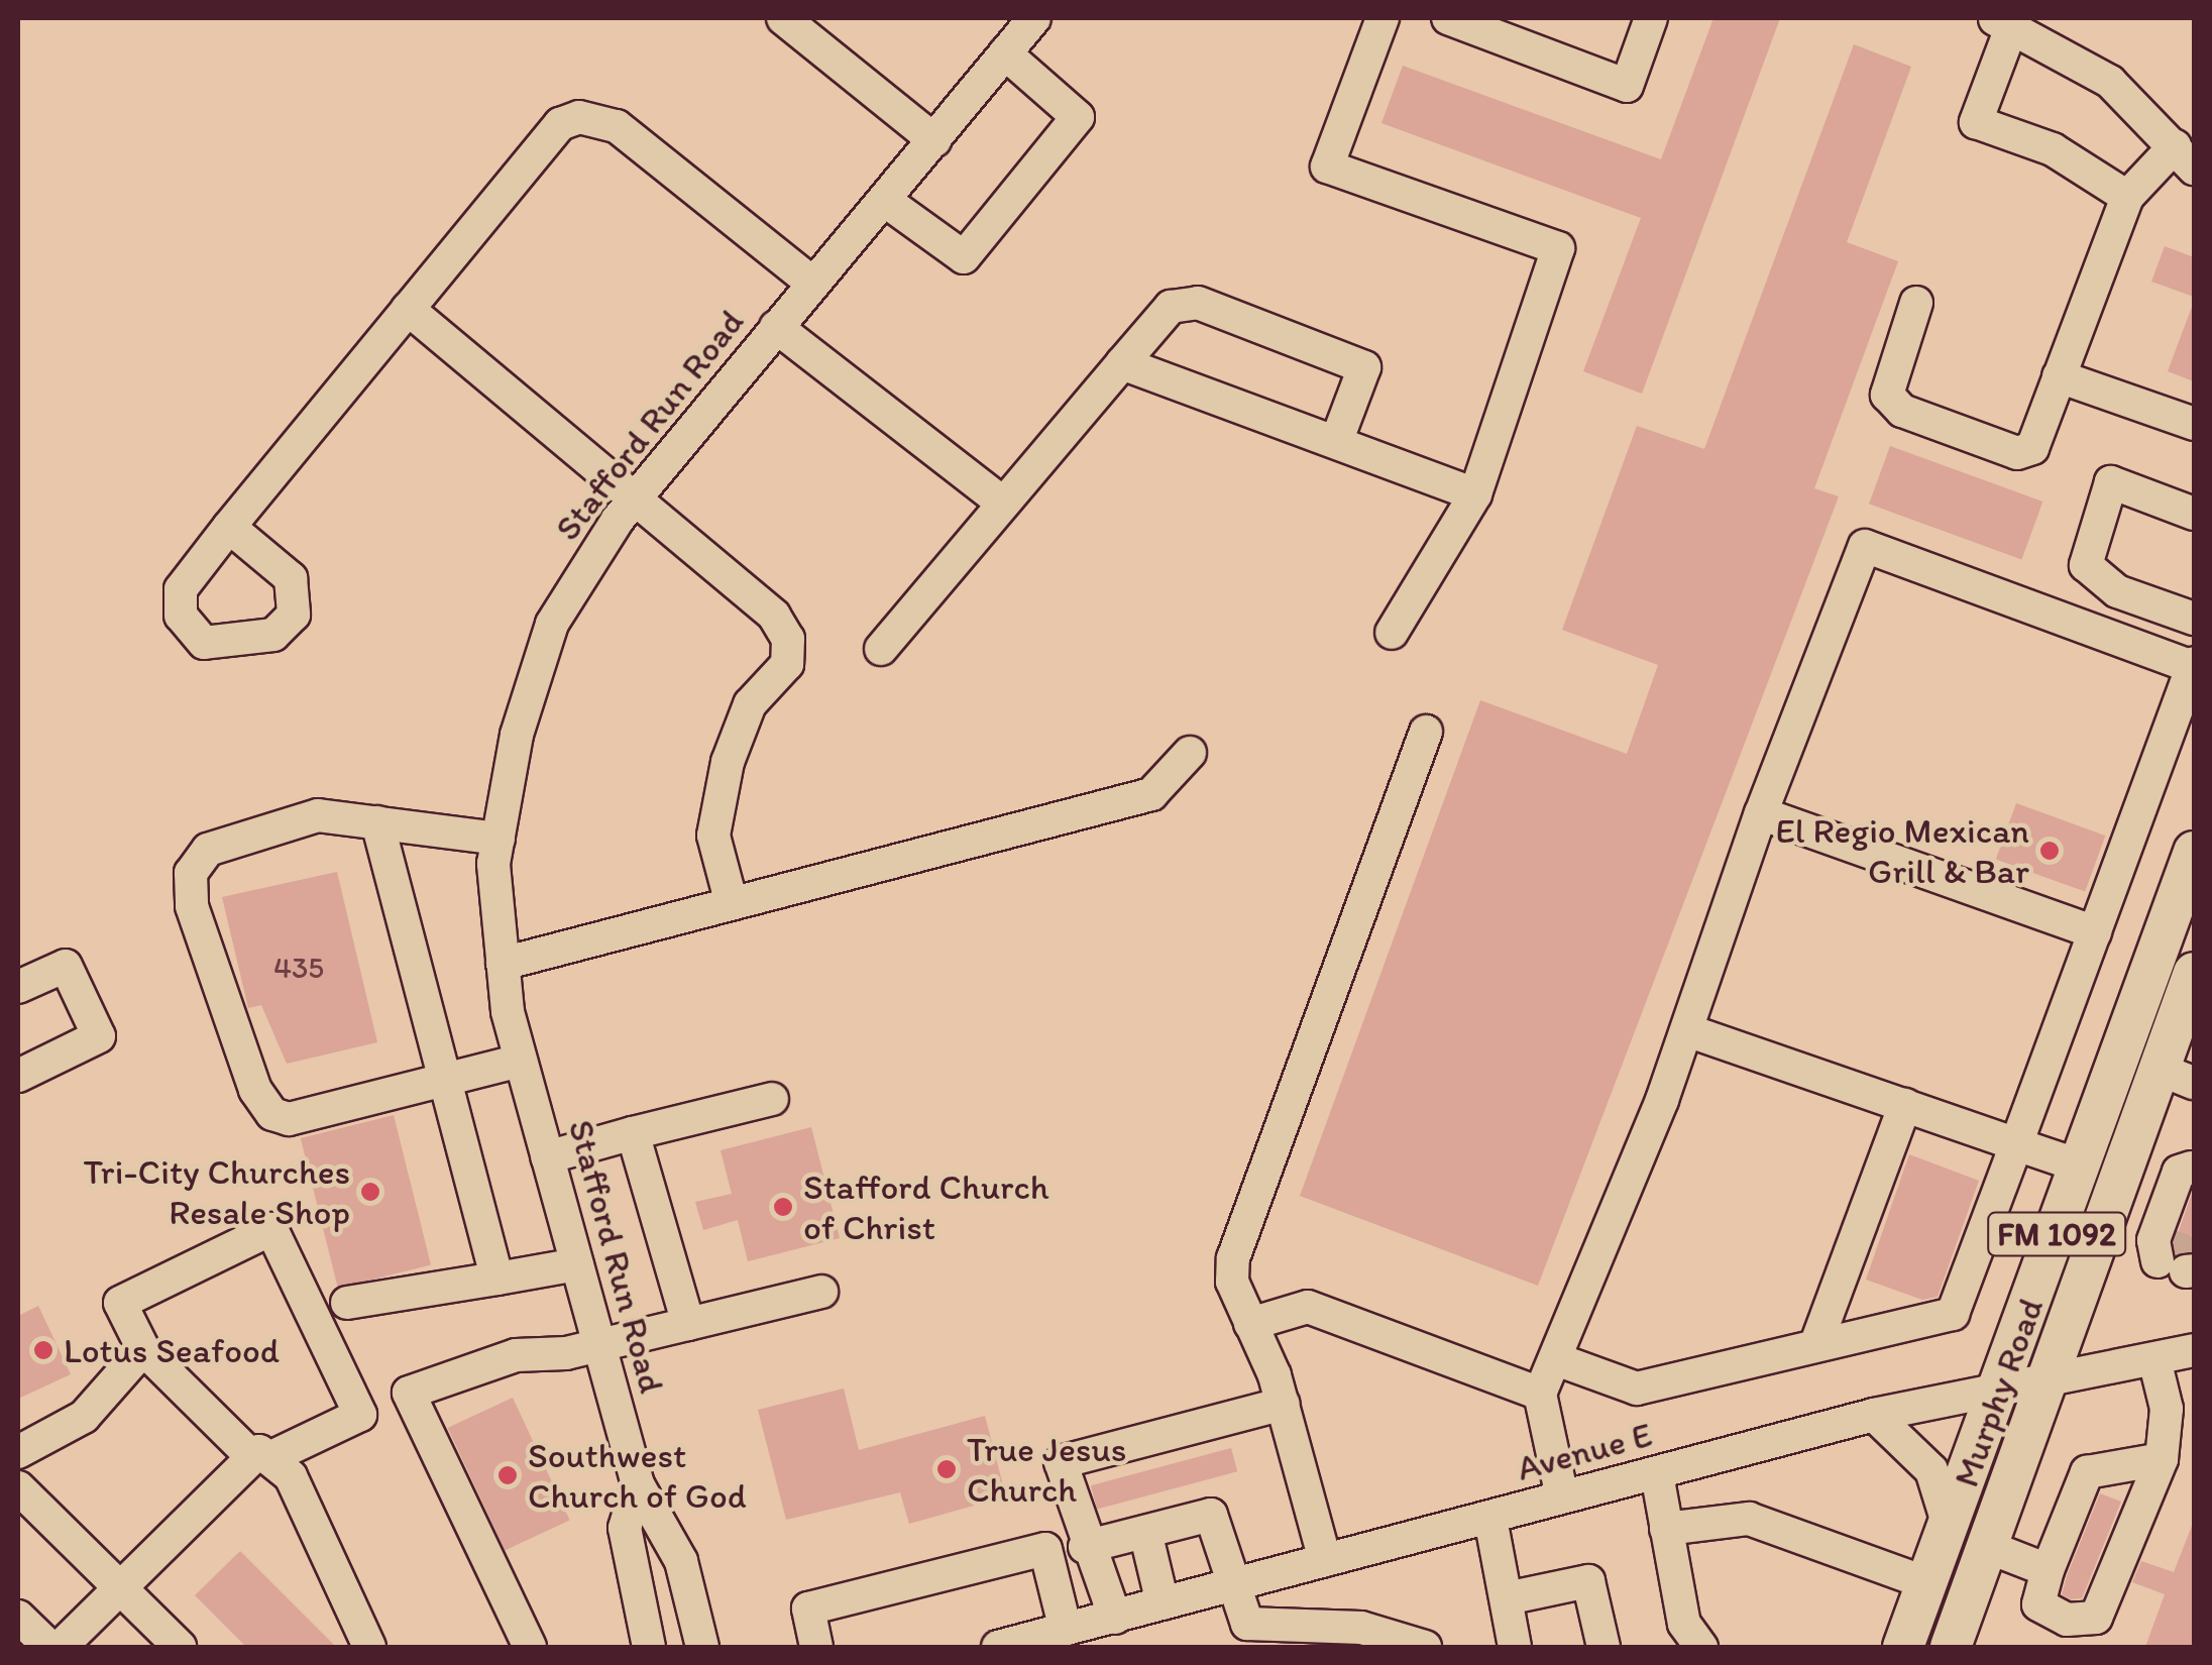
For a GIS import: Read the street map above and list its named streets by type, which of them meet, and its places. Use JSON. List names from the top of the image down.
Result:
{
  "streets": {
    "main road": ["FM 1092", "Murphy Road"],
    "street": ["Stafford Run Road", "Avenue E"]
  },
  "crossings": [
    ["Murphy Road", "Avenue E"]
  ],
  "places": [
    "El Regio Mexican Grill & Bar",
    "Tri-City Churches Resale Shop",
    "Stafford Church of Christ",
    "Lotus Seafood",
    "True Jesus Church",
    "Southwest Church of God"
  ],
  "house_numbers": ["435"]
}
